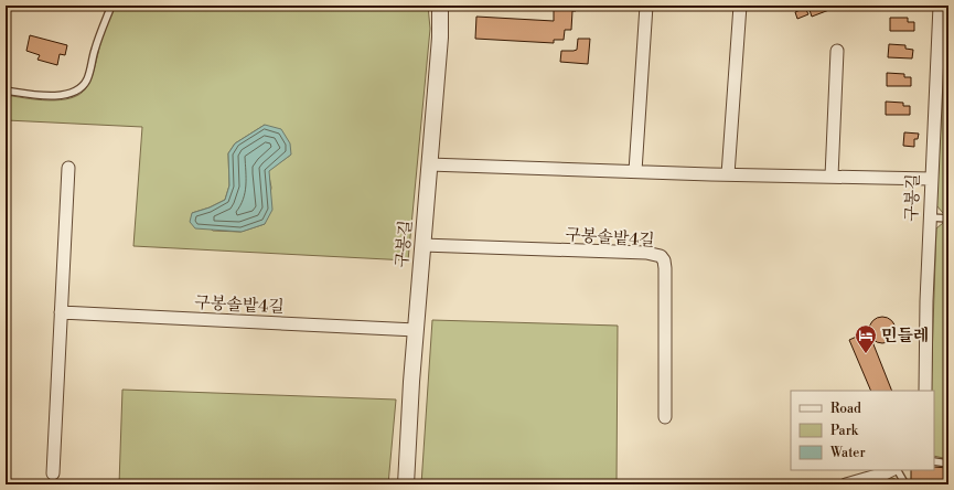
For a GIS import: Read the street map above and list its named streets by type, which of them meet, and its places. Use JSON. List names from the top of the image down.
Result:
{
  "streets": {
    "street": ["구봉길", "구봉솔밭4길"]
  },
  "crossings": [
    ["구봉길", "구봉솔밭4길"]
  ],
  "places": {
    "hotel": ["민들레"]
  },
  "legend": ["Road", "Park", "Water"]
}
